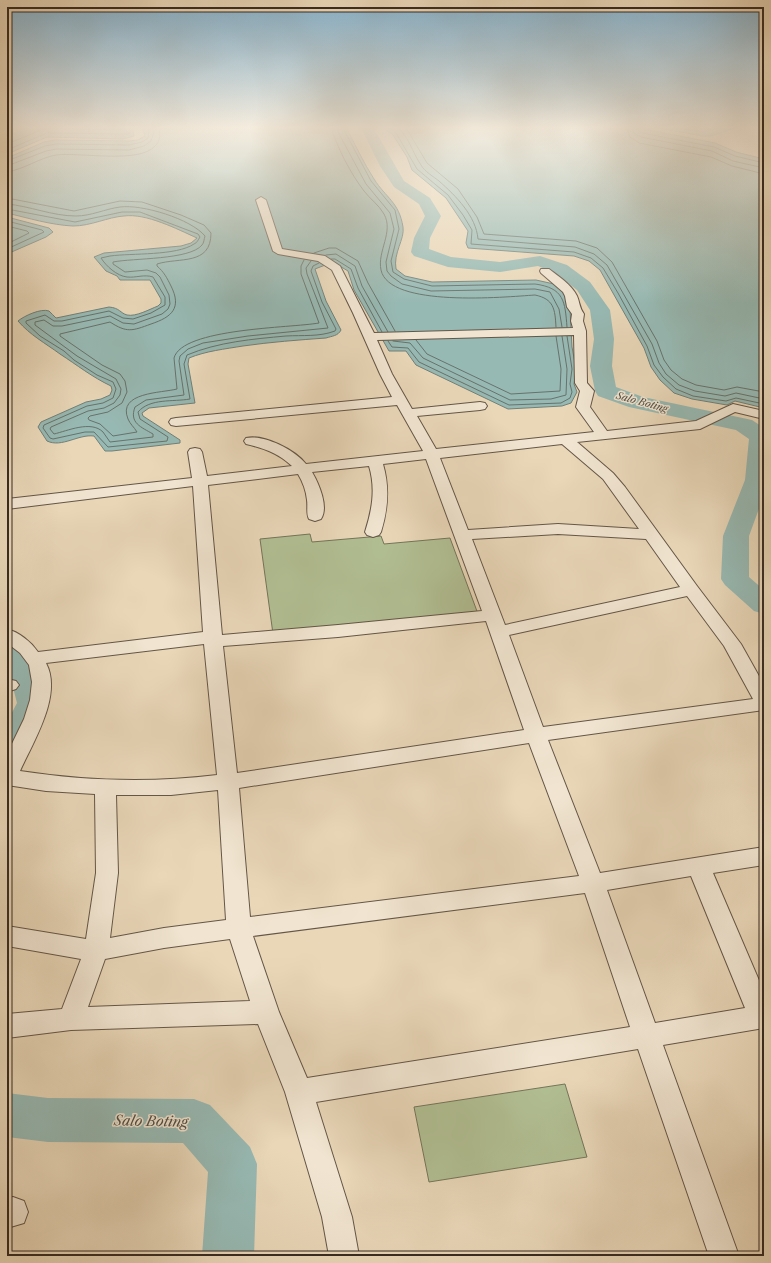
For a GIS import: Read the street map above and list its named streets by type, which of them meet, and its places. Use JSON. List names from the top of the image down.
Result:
{
  "water": ["Salo Boting"]
}
